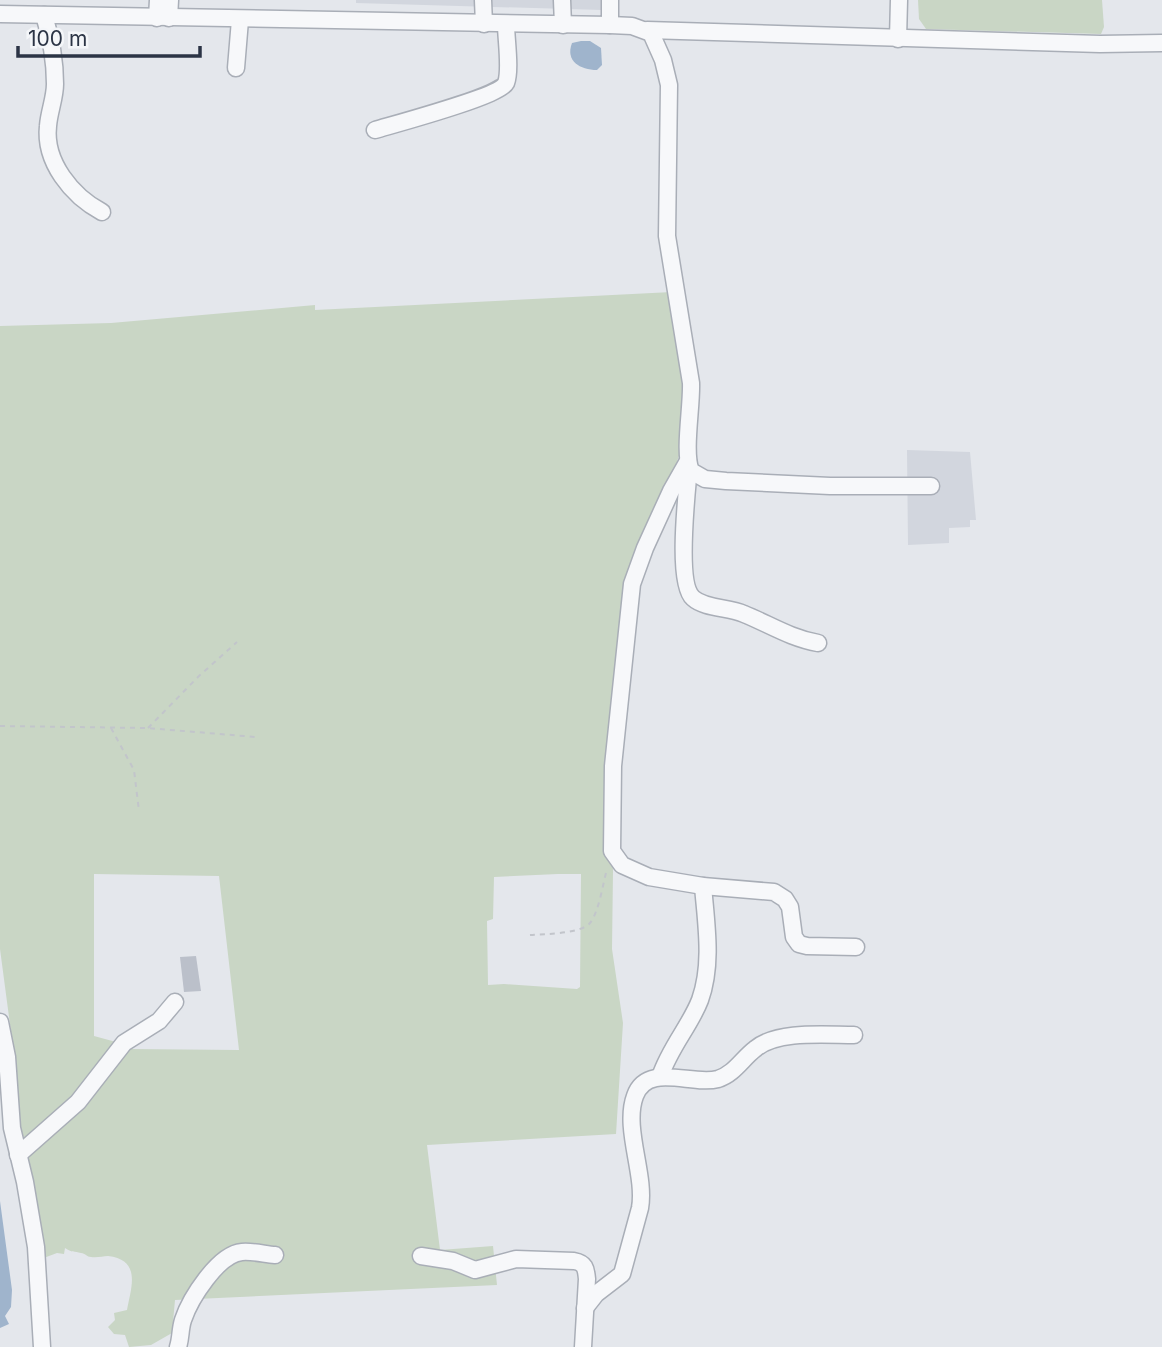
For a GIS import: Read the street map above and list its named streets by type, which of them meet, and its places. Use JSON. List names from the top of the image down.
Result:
{
  "scale_bar": "100 m"
}
